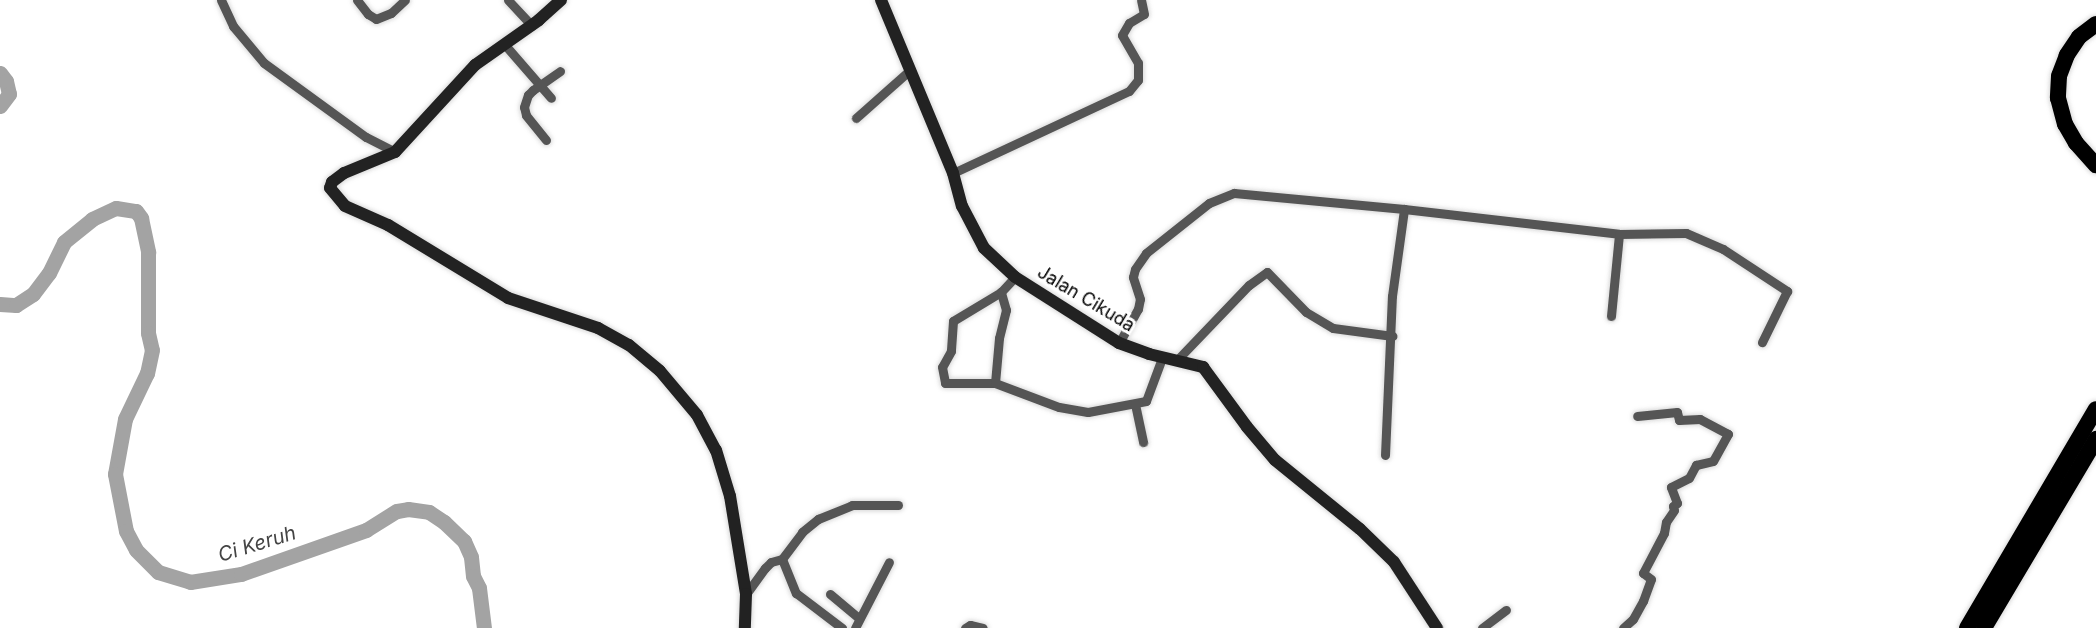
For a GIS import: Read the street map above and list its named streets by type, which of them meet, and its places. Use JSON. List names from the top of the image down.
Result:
{
  "streets": {
    "street": ["Jalan Cikuda"]
  },
  "water": ["Ci Keruh"]
}
